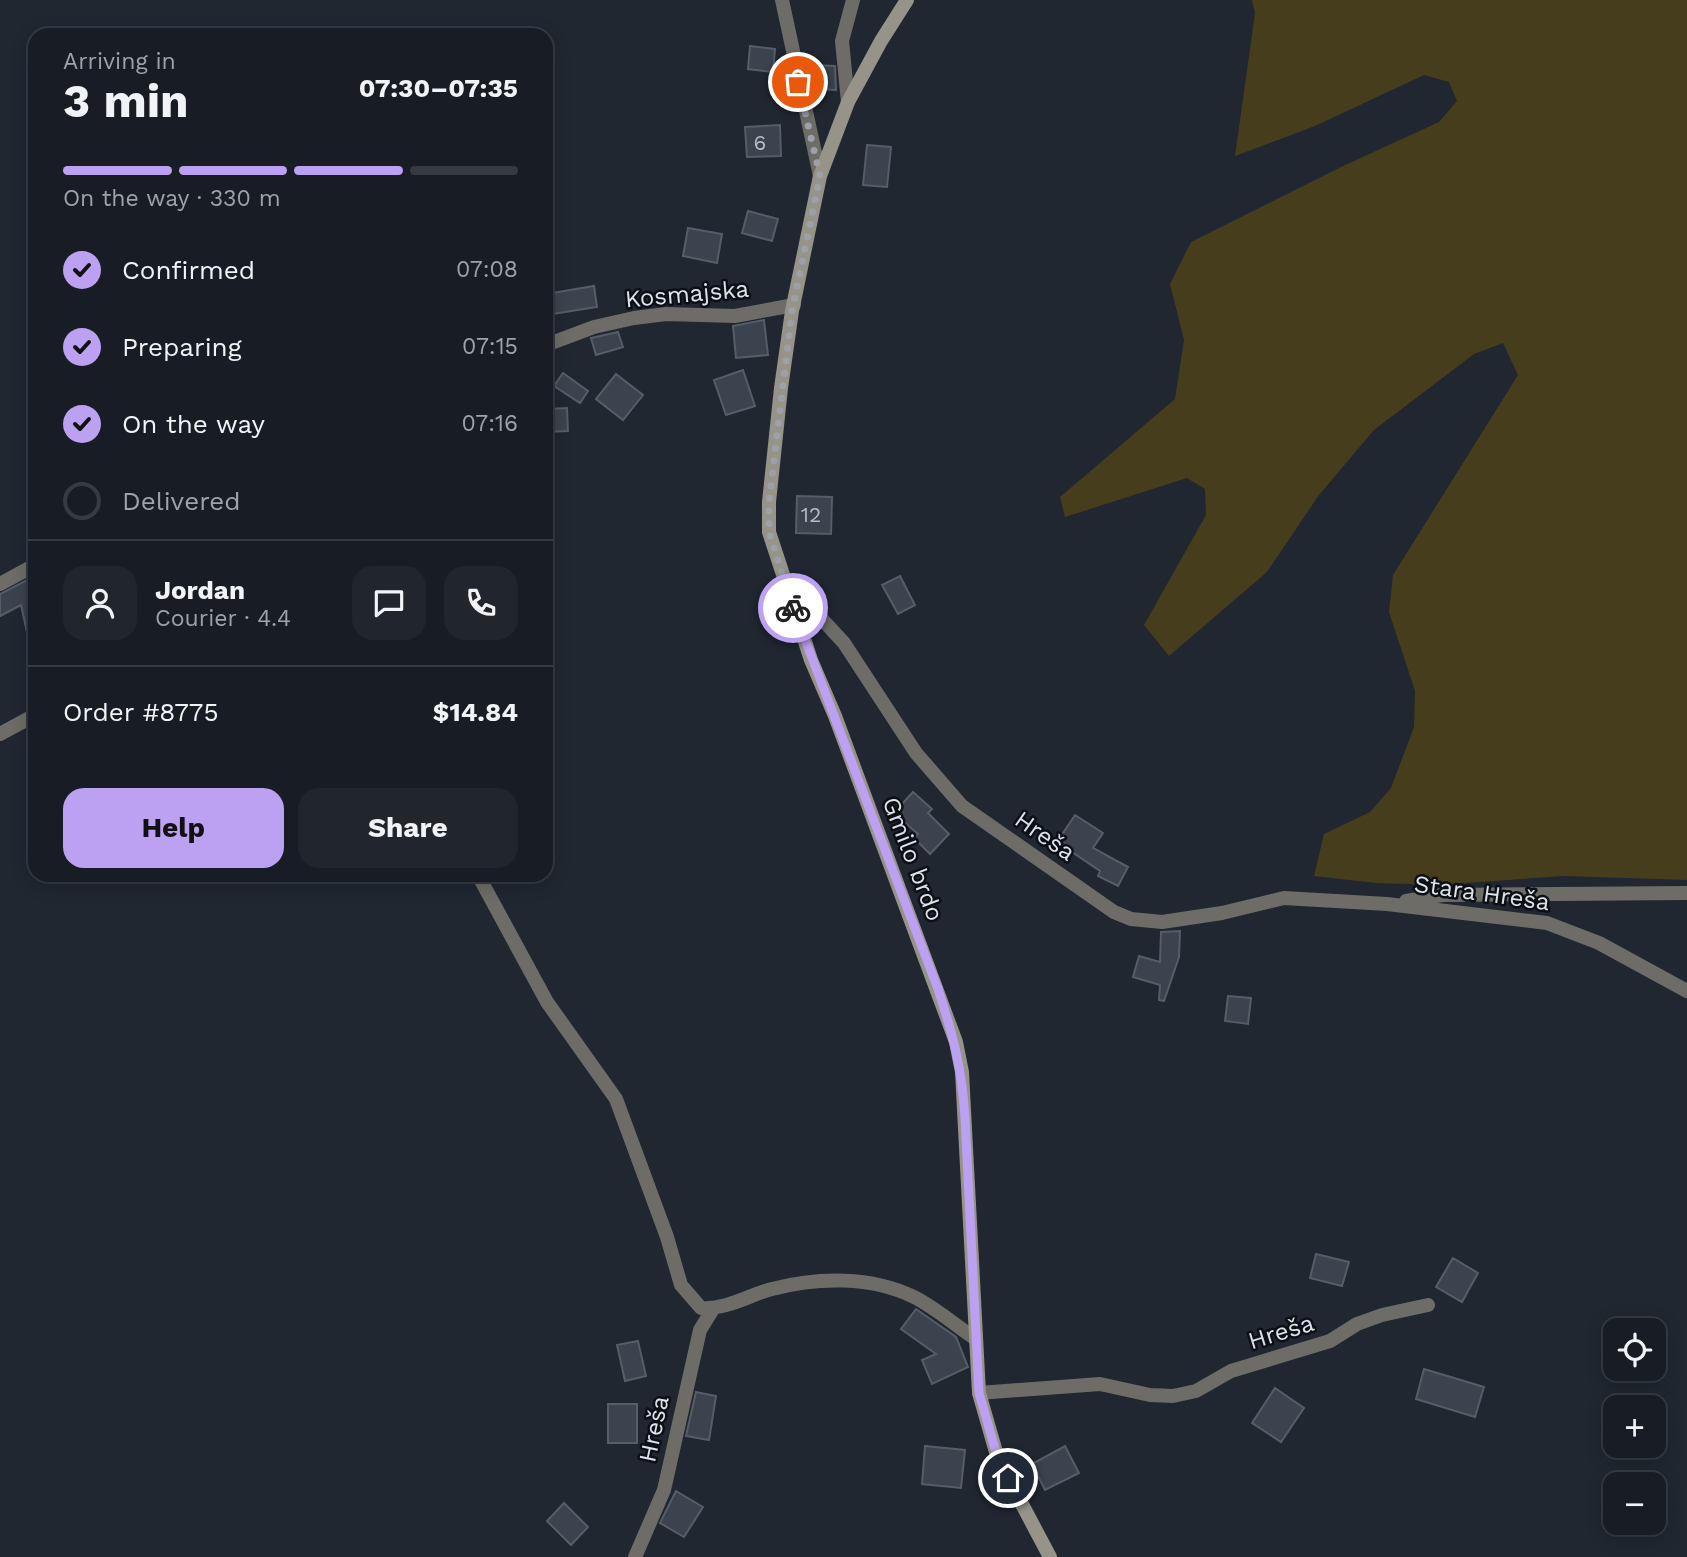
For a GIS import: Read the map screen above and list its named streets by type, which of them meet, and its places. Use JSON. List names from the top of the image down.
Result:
{
  "streets": {
    "main road": ["Gmilo brdo"],
    "street": ["Kosmajska", "Hreša", "Stara Hreša"]
  },
  "crossings": [
    ["Kosmajska", "Gmilo brdo"],
    ["Hreša", "Gmilo brdo"],
    ["Hreša", "Stara Hreša"]
  ],
  "house_numbers": ["6", "12"],
  "page": {
    "heading": ["3 min", "Arriving in", "07:30–07:35"],
    "panel": [
      "Jordan",
      "Courier · 4.4",
      "Order #8775",
      "$14.84"
    ],
    "bar": "On the way · 330 m",
    "list": [
      ["Confirmed", "07:08"],
      ["Preparing", "07:15"],
      ["On the way", "07:16"],
      "Delivered"
    ],
    "buttons": ["Help", "Share"],
    "map_buttons": ["+", "−"]
  }
}
